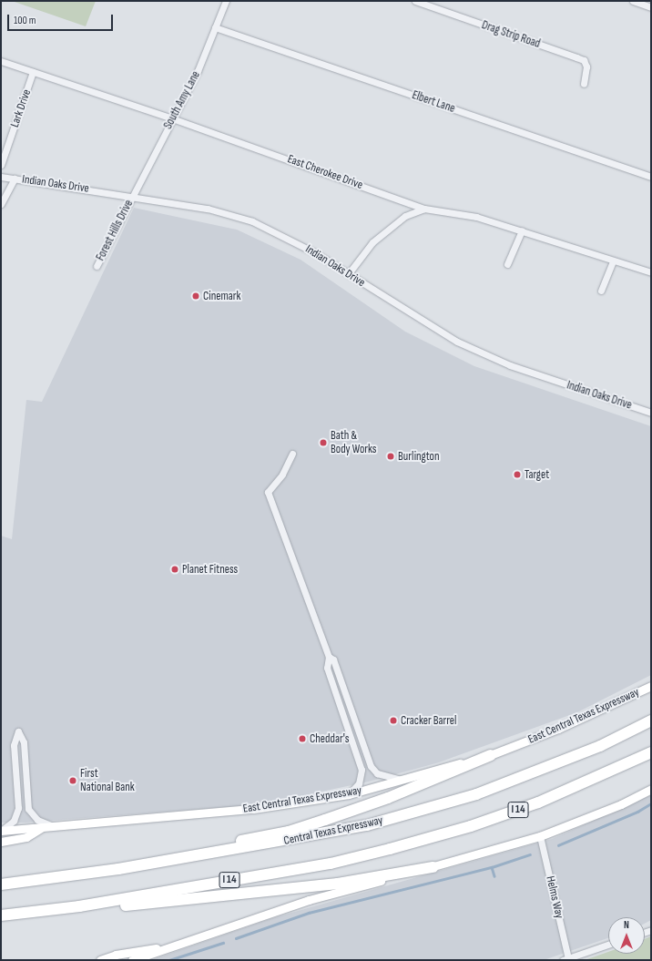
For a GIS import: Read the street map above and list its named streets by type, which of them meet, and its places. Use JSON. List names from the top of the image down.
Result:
{
  "streets": {
    "highway": ["I 14", "Central Texas Expressway"],
    "main road": ["East Central Texas Expressway"],
    "street": [
      "Drag Strip Road",
      "South Amy Lane",
      "Elbert Lane",
      "Lark Drive",
      "East Cherokee Drive",
      "Indian Oaks Drive",
      "Forest Hills Drive",
      "Helms Way"
    ]
  },
  "crossings": [
    ["South Amy Lane", "Elbert Lane"],
    ["South Amy Lane", "East Cherokee Drive"],
    ["South Amy Lane", "Indian Oaks Drive"],
    ["South Amy Lane", "Forest Hills Drive"],
    ["Lark Drive", "East Cherokee Drive"],
    ["Indian Oaks Drive", "Forest Hills Drive"]
  ],
  "places": [
    "Cinemark",
    "Bath & Body Works",
    "Burlington",
    "Target",
    "Planet Fitness",
    "Cracker Barrel",
    "Cheddar's",
    "First National Bank"
  ],
  "scale_bar": "100 m",
  "north": "top"
}
